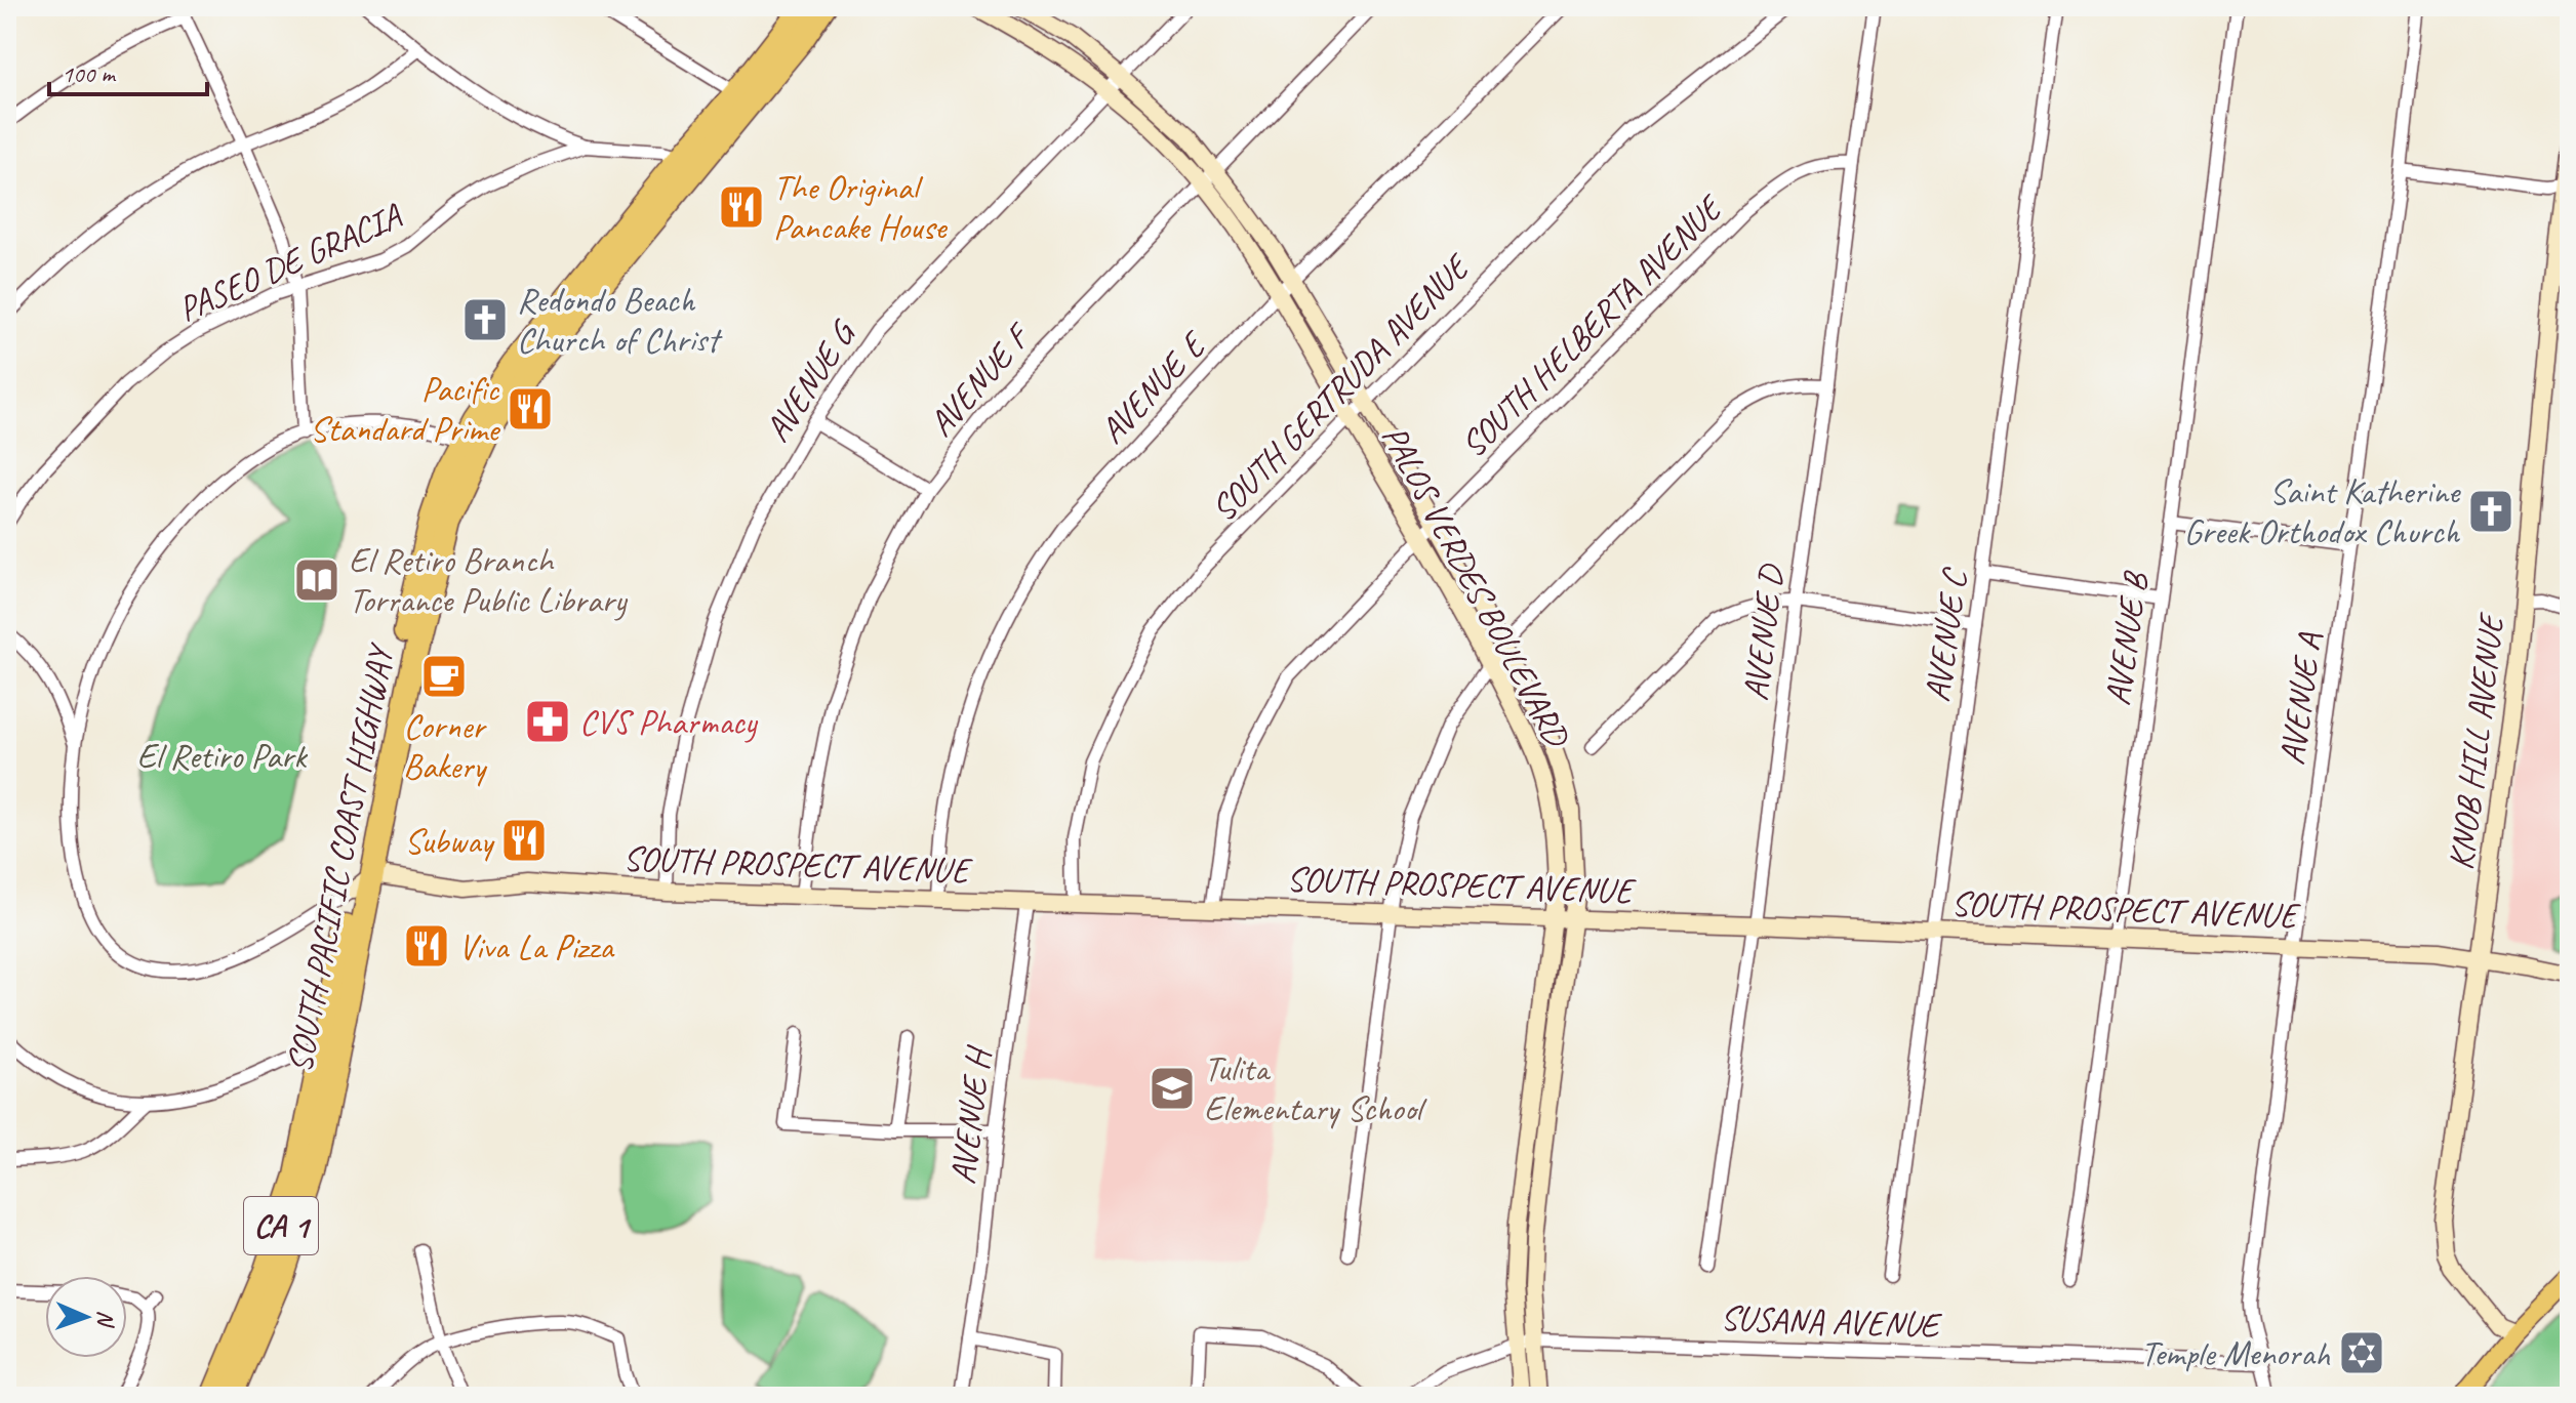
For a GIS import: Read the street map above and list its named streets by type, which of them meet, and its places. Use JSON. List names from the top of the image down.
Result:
{
  "streets": {
    "highway": ["SOUTH PACIFIC COAST HIGHWAY", "CA 1"],
    "main road": ["PALOS VERDES BOULEVARD", "KNOB HILL AVENUE", "SOUTH PROSPECT AVENUE"],
    "street": [
      "PASEO DE GRACIA",
      "SOUTH HELBERTA AVENUE",
      "AVENUE F",
      "AVENUE G",
      "AVENUE E",
      "SOUTH GERTRUDA AVENUE",
      "AVENUE D",
      "AVENUE C",
      "AVENUE B",
      "AVENUE A",
      "AVENUE H",
      "SUSANA AVENUE"
    ]
  },
  "crossings": [
    ["PASEO DE GRACIA", "SOUTH PACIFIC COAST HIGHWAY"],
    ["SOUTH HELBERTA AVENUE", "PALOS VERDES BOULEVARD"],
    ["SOUTH HELBERTA AVENUE", "AVENUE D"],
    ["SOUTH HELBERTA AVENUE", "SOUTH PROSPECT AVENUE"],
    ["AVENUE F", "PALOS VERDES BOULEVARD"],
    ["AVENUE F", "SOUTH PROSPECT AVENUE"],
    ["AVENUE G", "PALOS VERDES BOULEVARD"],
    ["AVENUE G", "SOUTH PROSPECT AVENUE"],
    ["AVENUE E", "PALOS VERDES BOULEVARD"],
    ["AVENUE E", "SOUTH PROSPECT AVENUE"],
    ["SOUTH GERTRUDA AVENUE", "PALOS VERDES BOULEVARD"],
    ["SOUTH GERTRUDA AVENUE", "SOUTH PROSPECT AVENUE"],
    ["PALOS VERDES BOULEVARD", "SOUTH PROSPECT AVENUE"],
    ["PALOS VERDES BOULEVARD", "SUSANA AVENUE"],
    ["AVENUE D", "SOUTH PROSPECT AVENUE"],
    ["AVENUE C", "SOUTH PROSPECT AVENUE"],
    ["AVENUE B", "SOUTH PROSPECT AVENUE"],
    ["AVENUE A", "SOUTH PROSPECT AVENUE"],
    ["AVENUE A", "SUSANA AVENUE"],
    ["KNOB HILL AVENUE", "SOUTH PROSPECT AVENUE"],
    ["SOUTH PACIFIC COAST HIGHWAY", "SOUTH PROSPECT AVENUE"],
    ["SOUTH PROSPECT AVENUE", "AVENUE H"]
  ],
  "parks": ["El Retiro Park"],
  "places": {
    "restaurant": [
      "The Original Pancake House",
      "Pacific Standard Prime",
      "Subway",
      "Viva La Pizza"
    ],
    "church": ["Redondo Beach Church of Christ", "Saint Katherine Greek Orthodox Church"],
    "library": ["El Retiro Branch Torrance Public Library"],
    "cafe": ["Corner Bakery"],
    "pharmacy": ["CVS Pharmacy"],
    "school or university": ["Tulita Elementary School"],
    "synagogue": ["Temple Menorah"]
  },
  "scale_bar": "100 m",
  "north": "right"
}
